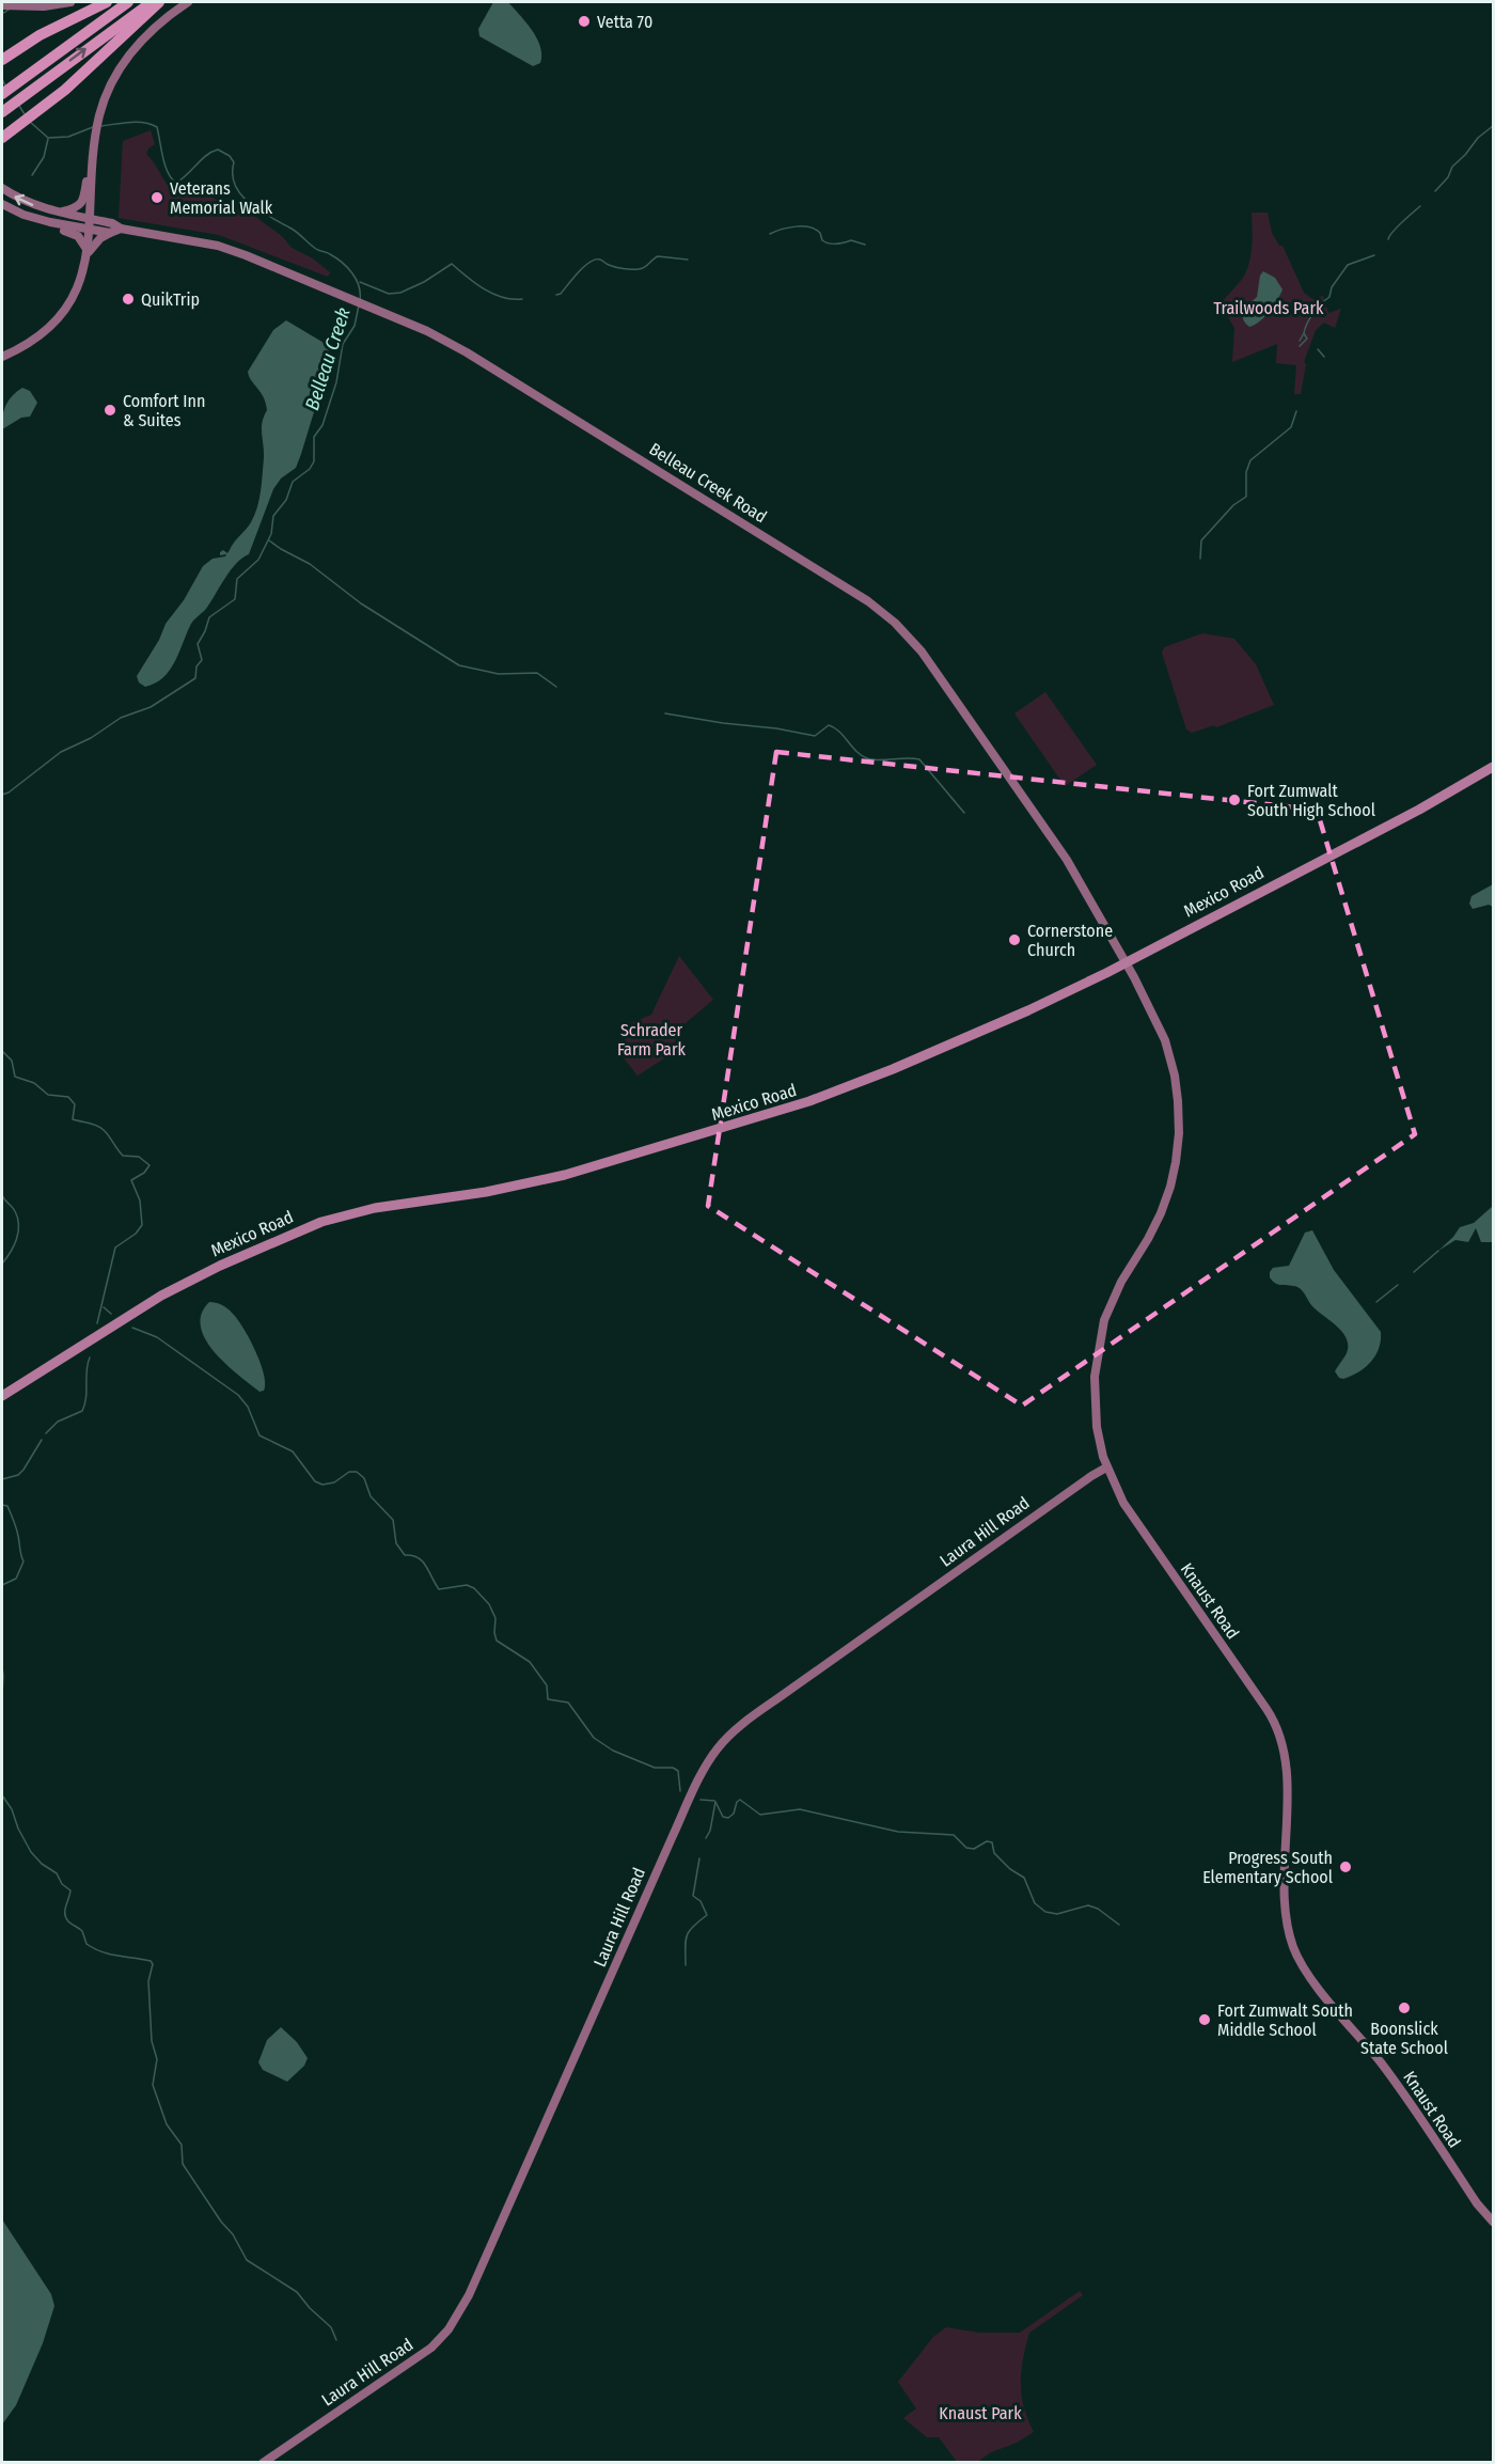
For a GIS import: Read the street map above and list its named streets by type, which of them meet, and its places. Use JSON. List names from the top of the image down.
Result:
{
  "streets": {
    "main road": [
      "Belleau Creek Road",
      "Mexico Road",
      "Laura Hill Road",
      "Knaust Road"
    ]
  },
  "crossings": [
    ["Belleau Creek Road", "Mexico Road"],
    ["Belleau Creek Road", "Knaust Road"],
    ["Mexico Road", "Knaust Road"],
    ["Laura Hill Road", "Knaust Road"]
  ],
  "water": ["Belleau Creek"],
  "parks": ["Trailwoods Park", "Schrader Farm Park", "Knaust Park"],
  "places": [
    "Vetta 70",
    "Veterans Memorial Walk",
    "QuikTrip",
    "Comfort Inn & Suites",
    "Fort Zumwalt South High School",
    "Cornerstone Church",
    "Progress South Elementary School",
    "Boonslick State School",
    "Fort Zumwalt South Middle School"
  ]
}
